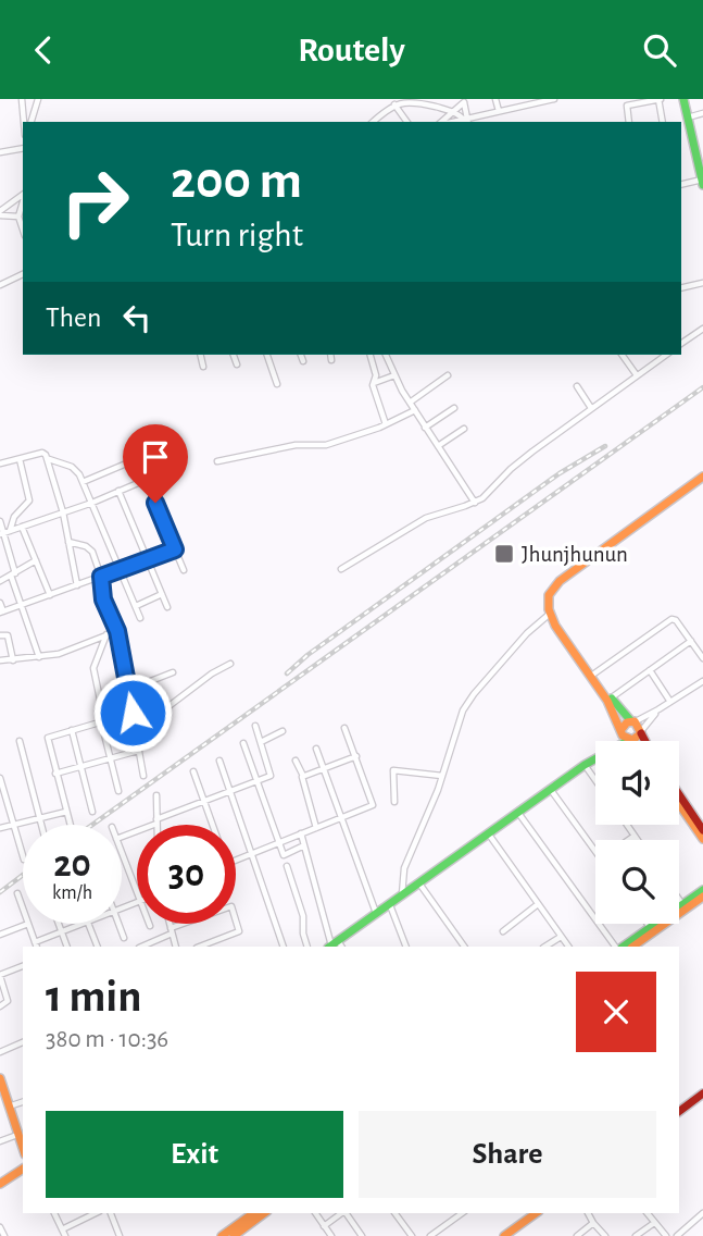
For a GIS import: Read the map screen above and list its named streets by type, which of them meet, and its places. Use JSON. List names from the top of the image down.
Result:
{
  "places": {
    "transit": ["Jhunjhunun"]
  },
  "page": {
    "header": "Routely",
    "turn": ["200 m", "Turn right"],
    "then": "Then",
    "speed": "20 km/h",
    "limit": "30",
    "heading": ["1 min", "380 m · 10:36"],
    "buttons": ["Exit", "Share"]
  }
}
